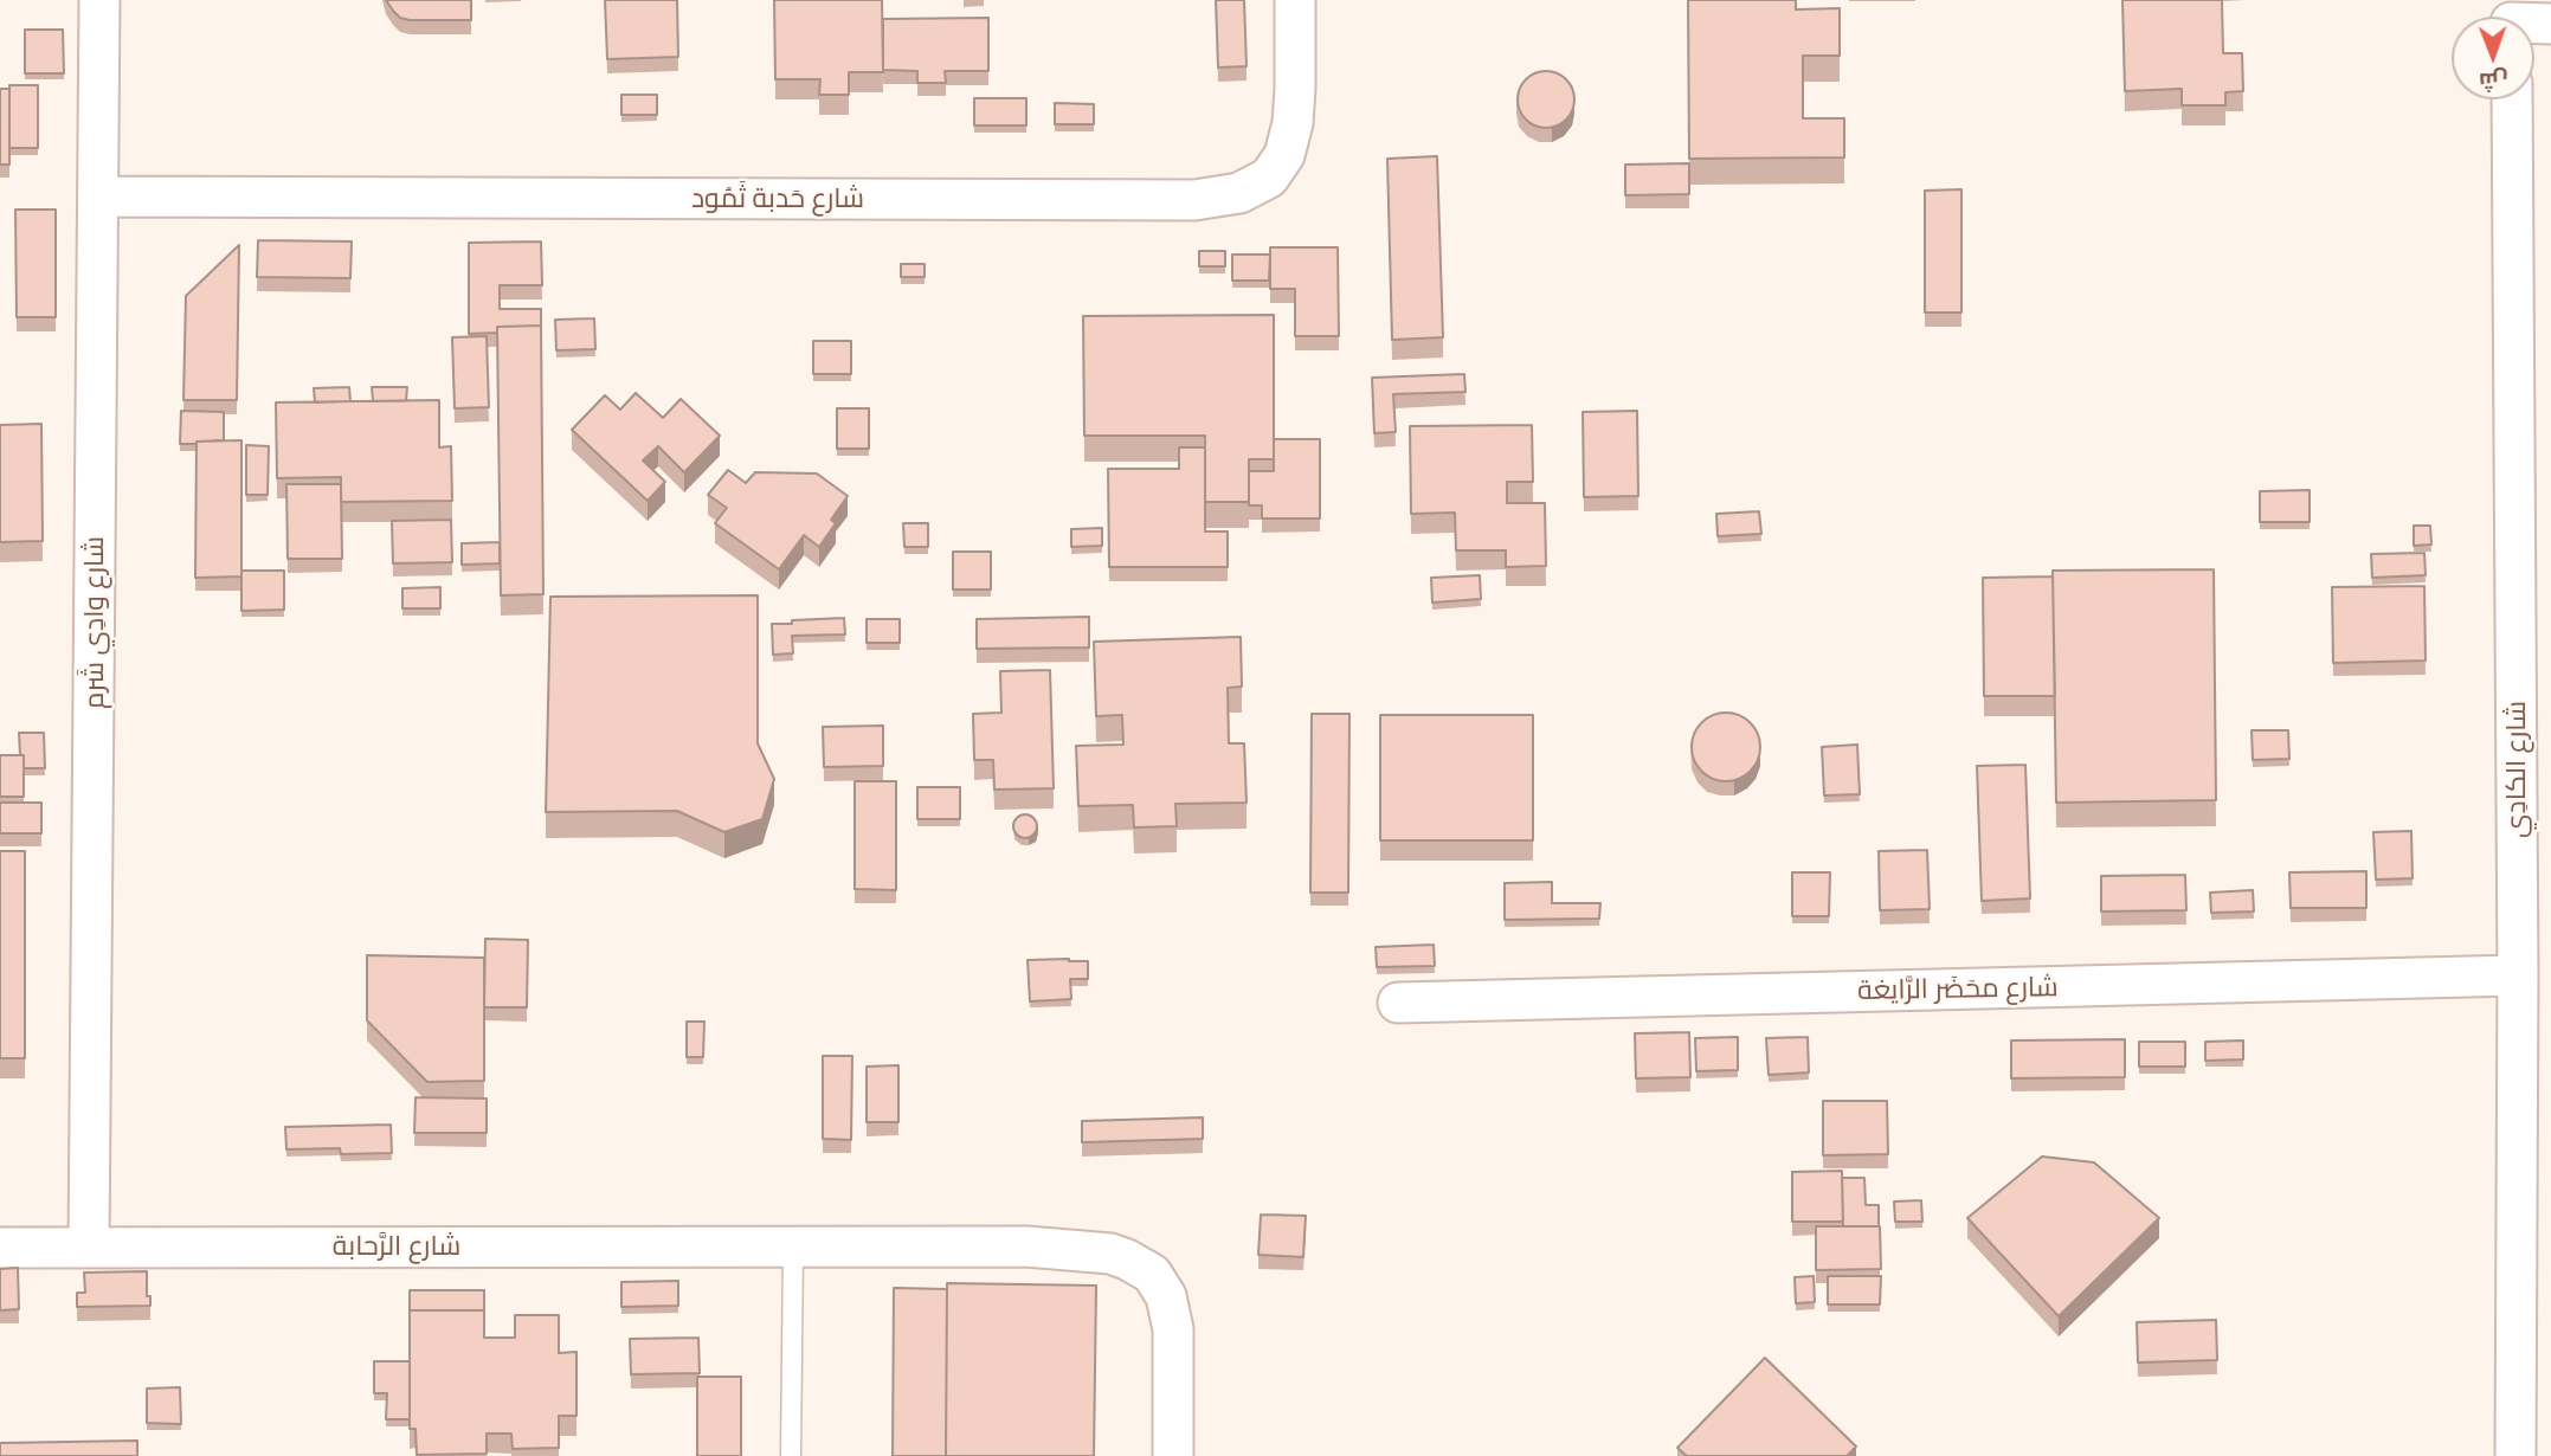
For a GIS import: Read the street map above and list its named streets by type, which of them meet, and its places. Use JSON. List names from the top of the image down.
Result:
{
  "streets": {
    "street": [
      "شارع حَدبة ثَمُود",
      "شارع وادِي شَرم",
      "شارع الكادِي",
      "شارع محَضَر الرَّايغة",
      "شارع الرَّحابة"
    ]
  },
  "crossings": [
    ["شارع حَدبة ثَمُود", "شارع وادِي شَرم"],
    ["شارع وادِي شَرم", "شارع الرَّحابة"],
    ["شارع الكادِي", "شارع محَضَر الرَّايغة"]
  ],
  "north": "bottom"
}
